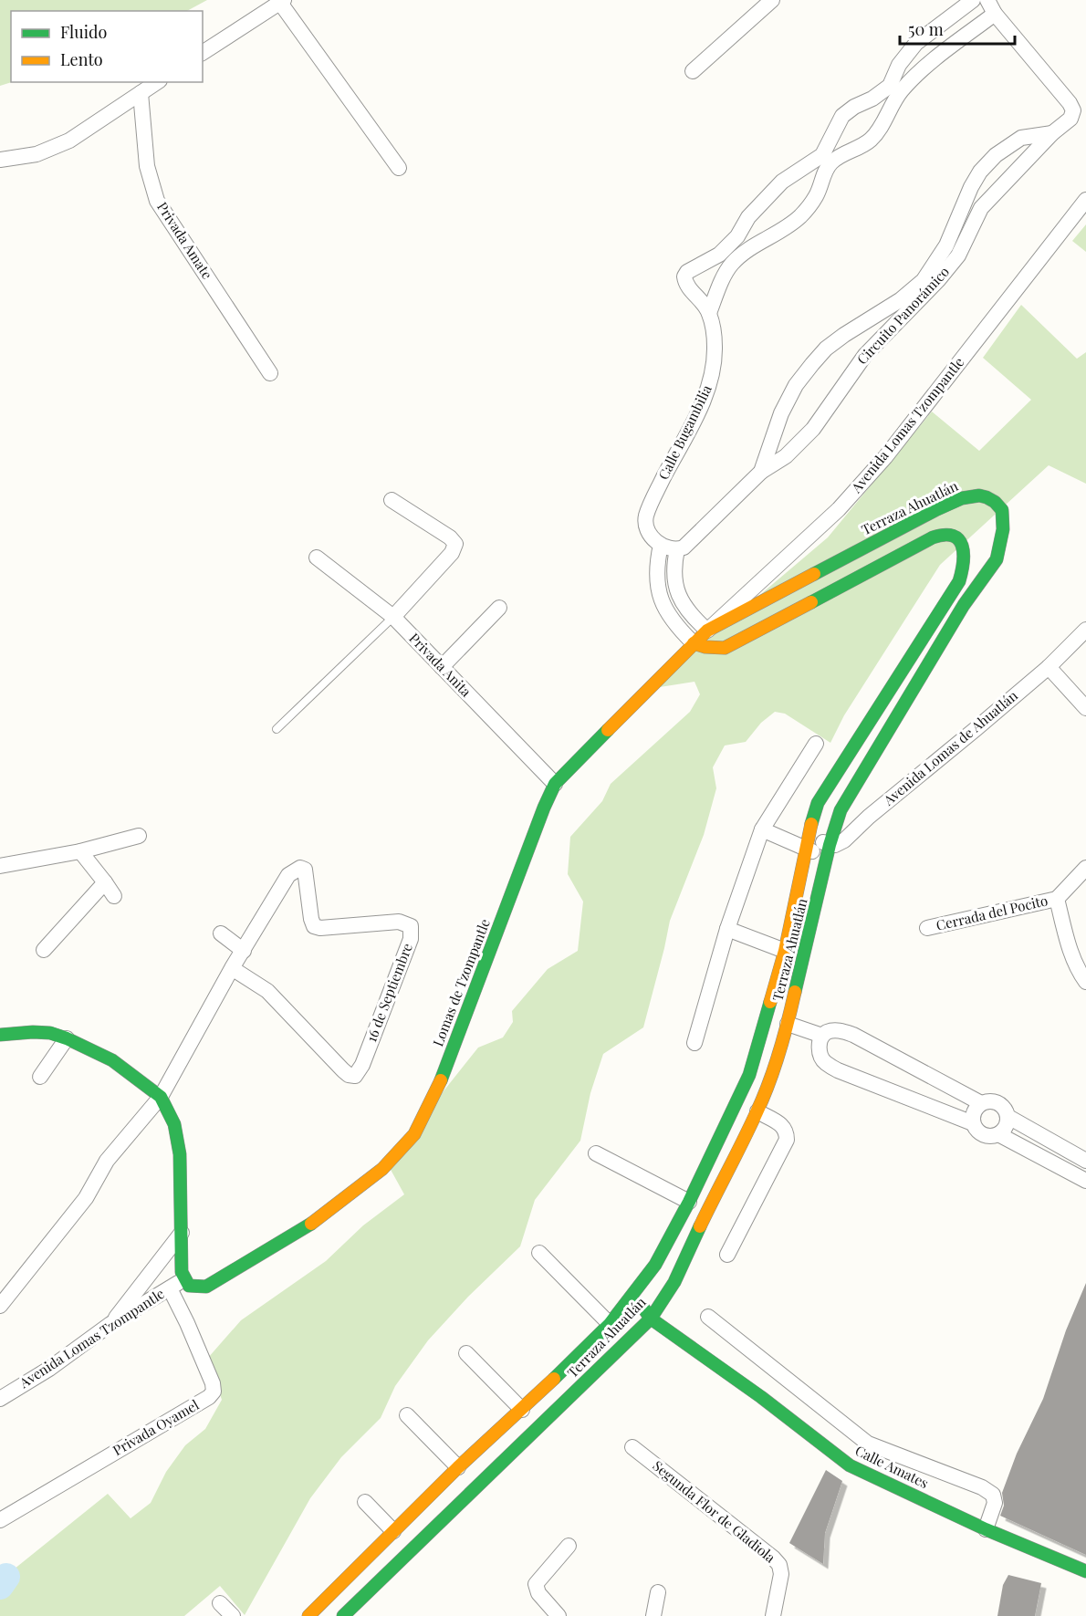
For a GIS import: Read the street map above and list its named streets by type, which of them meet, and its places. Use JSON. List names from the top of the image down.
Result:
{
  "streets": {
    "street": [
      "Privada Amate",
      "Circuito Panorámico",
      "Avenida Lomas Tzompantle",
      "Calle Bugambilia",
      "Terraza Ahuatlán",
      "Privada Anita",
      "Avenida Lomas de Ahuatlán",
      "Cerrada del Pocito",
      "Lomas de Tzompantle",
      "16 de Septiembre",
      "Privada Oyamel",
      "Calle Amates",
      "Segunda Flor de Gladiola"
    ]
  },
  "crossings": [
    ["Circuito Panorámico", "Calle Bugambilia"],
    ["Avenida Lomas Tzompantle", "Terraza Ahuatlán"],
    ["Avenida Lomas Tzompantle", "Lomas de Tzompantle"],
    ["Avenida Lomas Tzompantle", "Privada Oyamel"],
    ["Terraza Ahuatlán", "Avenida Lomas de Ahuatlán"],
    ["Terraza Ahuatlán", "Lomas de Tzompantle"],
    ["Terraza Ahuatlán", "Calle Amates"],
    ["Privada Anita", "Lomas de Tzompantle"]
  ],
  "legend": ["Fluido", "Lento"],
  "scale_bar": "50 m"
}
